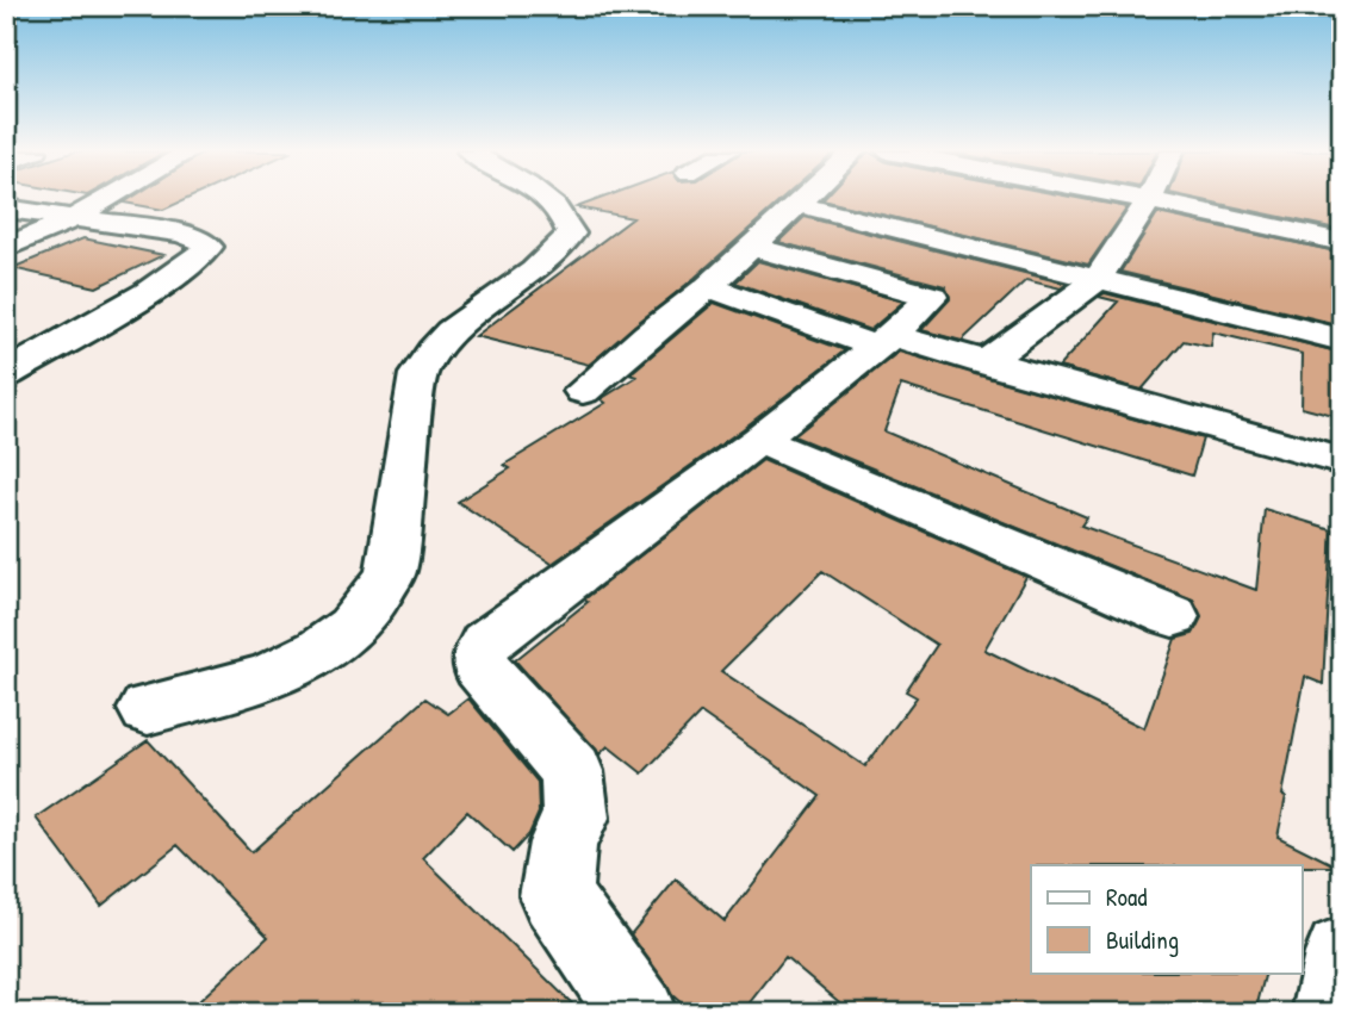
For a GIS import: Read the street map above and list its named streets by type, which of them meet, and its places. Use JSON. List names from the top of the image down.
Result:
{
  "legend": ["Road", "Building"]
}
